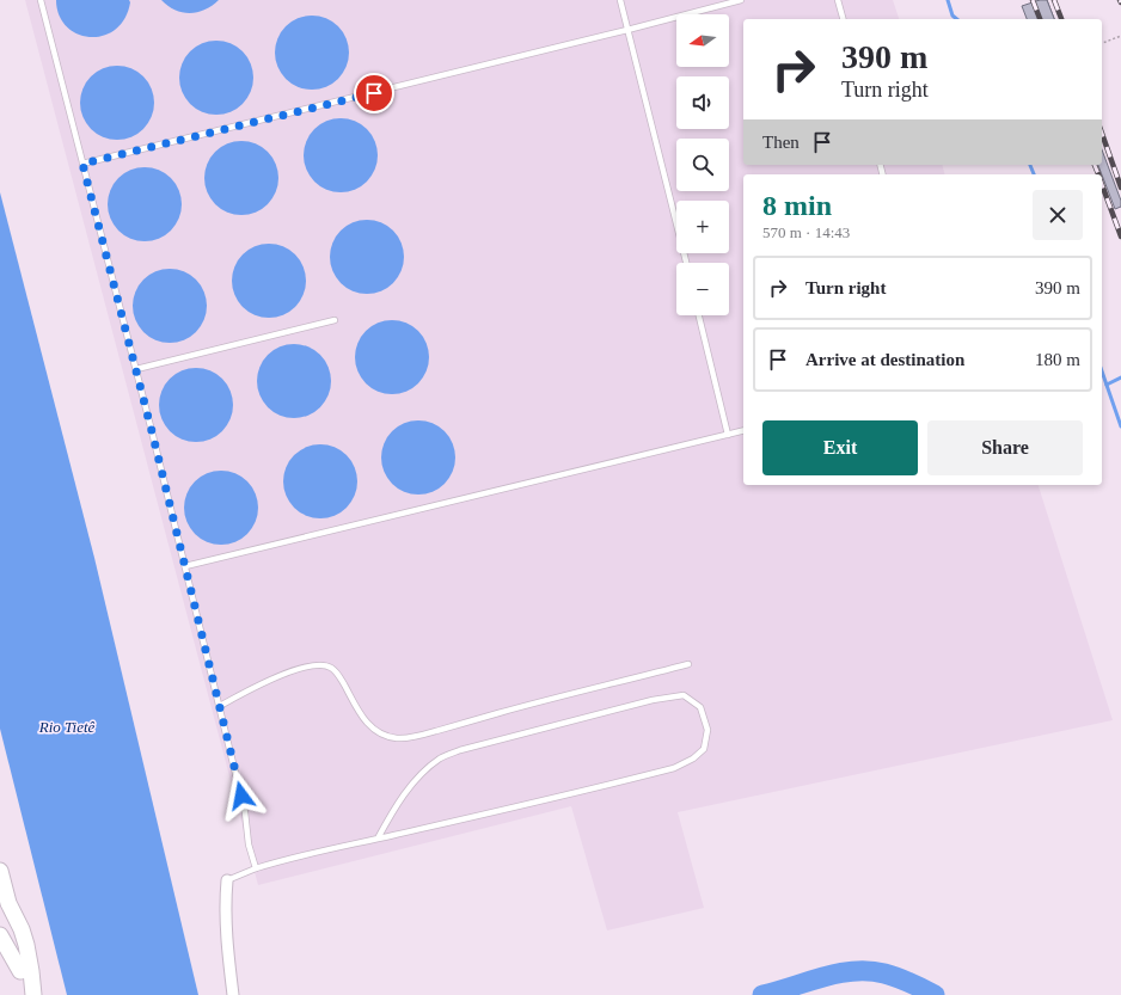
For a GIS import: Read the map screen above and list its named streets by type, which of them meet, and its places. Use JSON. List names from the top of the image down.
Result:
{
  "water": ["Rio Tietê"],
  "north": "left",
  "page": {
    "map_buttons": ["+", "−"],
    "turn": ["390 m", "Turn right"],
    "then": "Then",
    "heading": ["8 min", "570 m · 14:43"],
    "list": [
      {
        "name": "Turn right",
        "value": "390 m"
      },
      {
        "name": "Arrive at destination",
        "value": "180 m"
      }
    ],
    "buttons": ["Exit", "Share"]
  }
}
